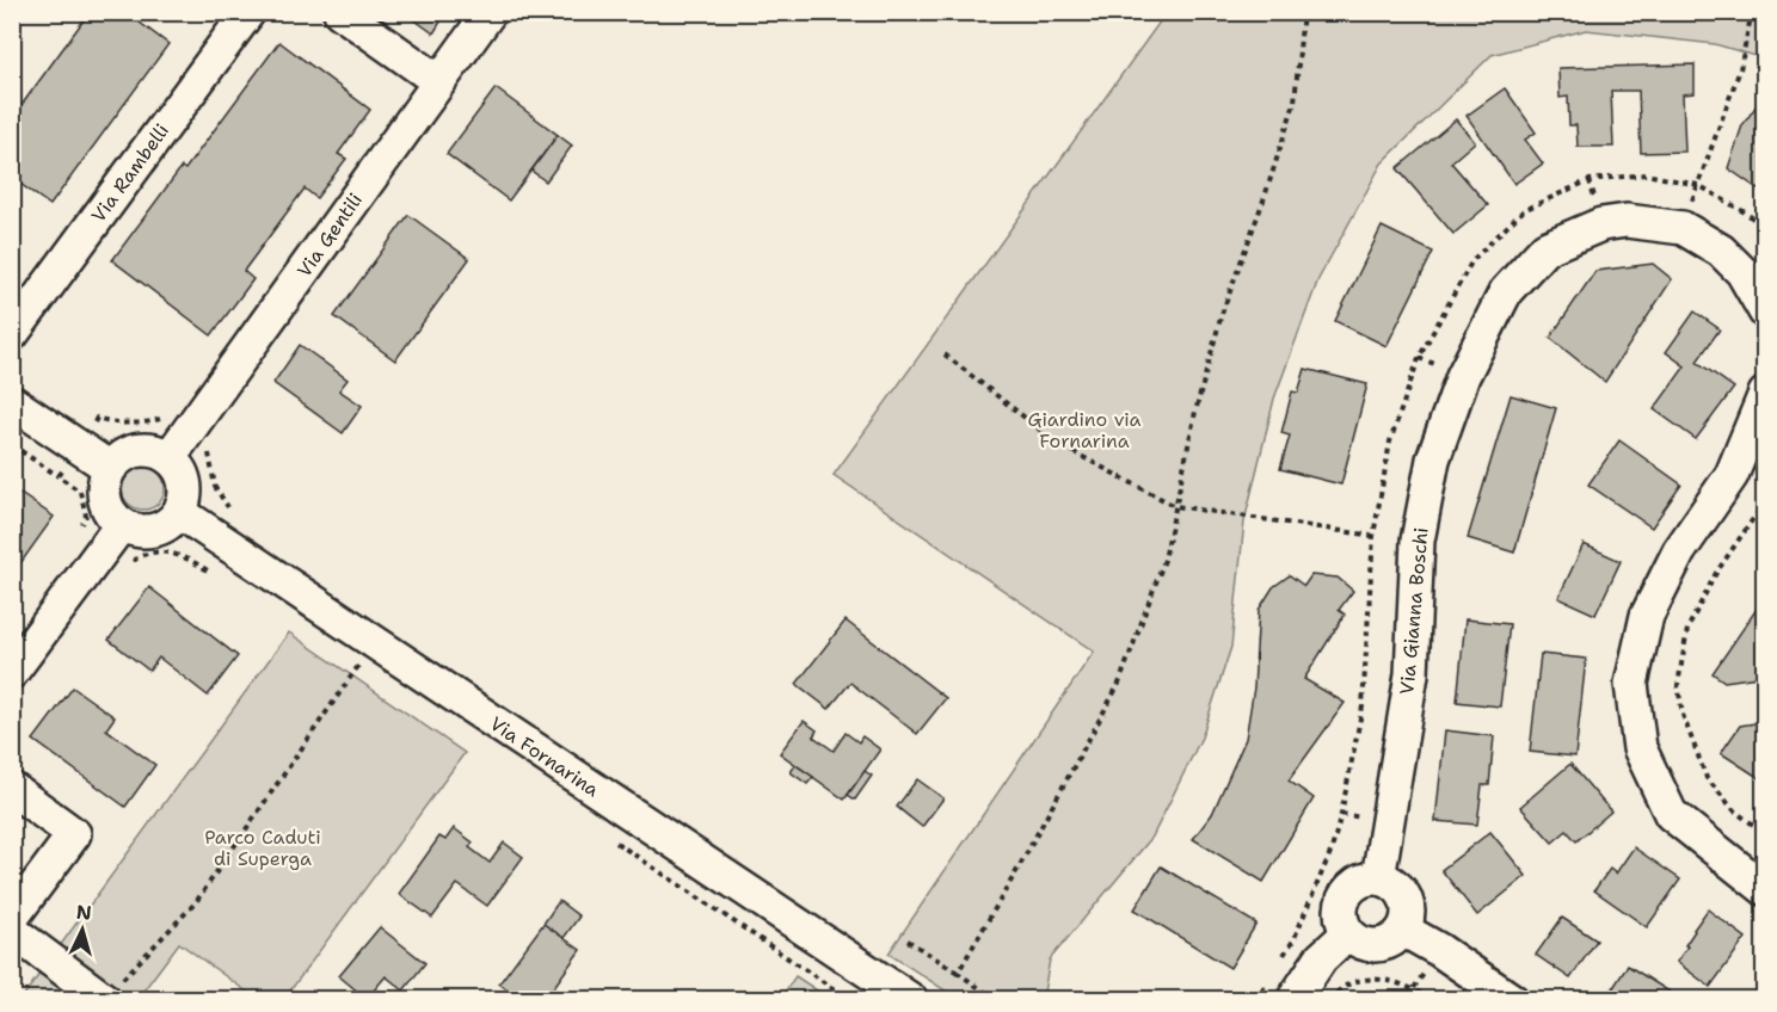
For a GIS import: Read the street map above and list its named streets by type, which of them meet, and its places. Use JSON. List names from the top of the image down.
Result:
{
  "streets": {
    "street": [
      "Via Rambelli",
      "Via Gentili",
      "Via Gianna Boschi",
      "Via Fornarina"
    ]
  },
  "crossings": [
    ["Via Gentili", "Via Fornarina"]
  ],
  "parks": ["Giardino via Fornarina", "Parco Caduti di Superga"],
  "north": "top"
}
